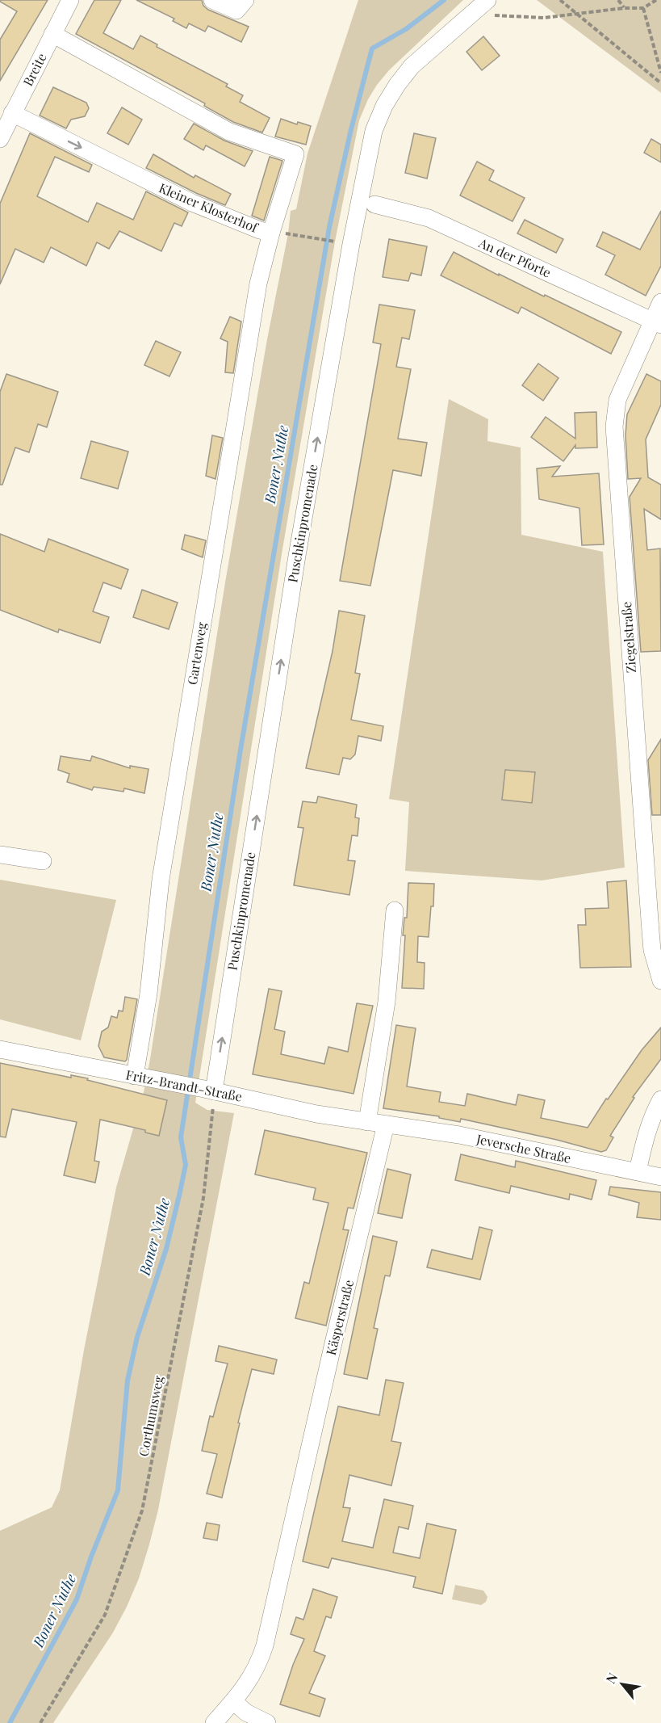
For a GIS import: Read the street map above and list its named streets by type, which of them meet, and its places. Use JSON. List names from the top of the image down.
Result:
{
  "streets": {
    "street": [
      "Breite",
      "Kleiner Klosterhof",
      "An der Pforte",
      "Puschkinpromenade",
      "Ziegelstraße",
      "Gartenweg",
      "Fritz-Brandt-Straße",
      "Jeversche Straße",
      "Käsperstraße"
    ],
    "path": ["Corthumsweg"]
  },
  "crossings": [
    ["Breite", "Kleiner Klosterhof"],
    ["Kleiner Klosterhof", "Gartenweg"],
    ["An der Pforte", "Ziegelstraße"],
    ["Puschkinpromenade", "Fritz-Brandt-Straße"],
    ["Puschkinpromenade", "Corthumsweg"],
    ["Gartenweg", "Fritz-Brandt-Straße"],
    ["Fritz-Brandt-Straße", "Corthumsweg"],
    ["Jeversche Straße", "Käsperstraße"]
  ],
  "one_way": ["Kleiner Klosterhof", "Puschkinpromenade"],
  "water": ["Boner Nuthe"],
  "north": "top left"
}
